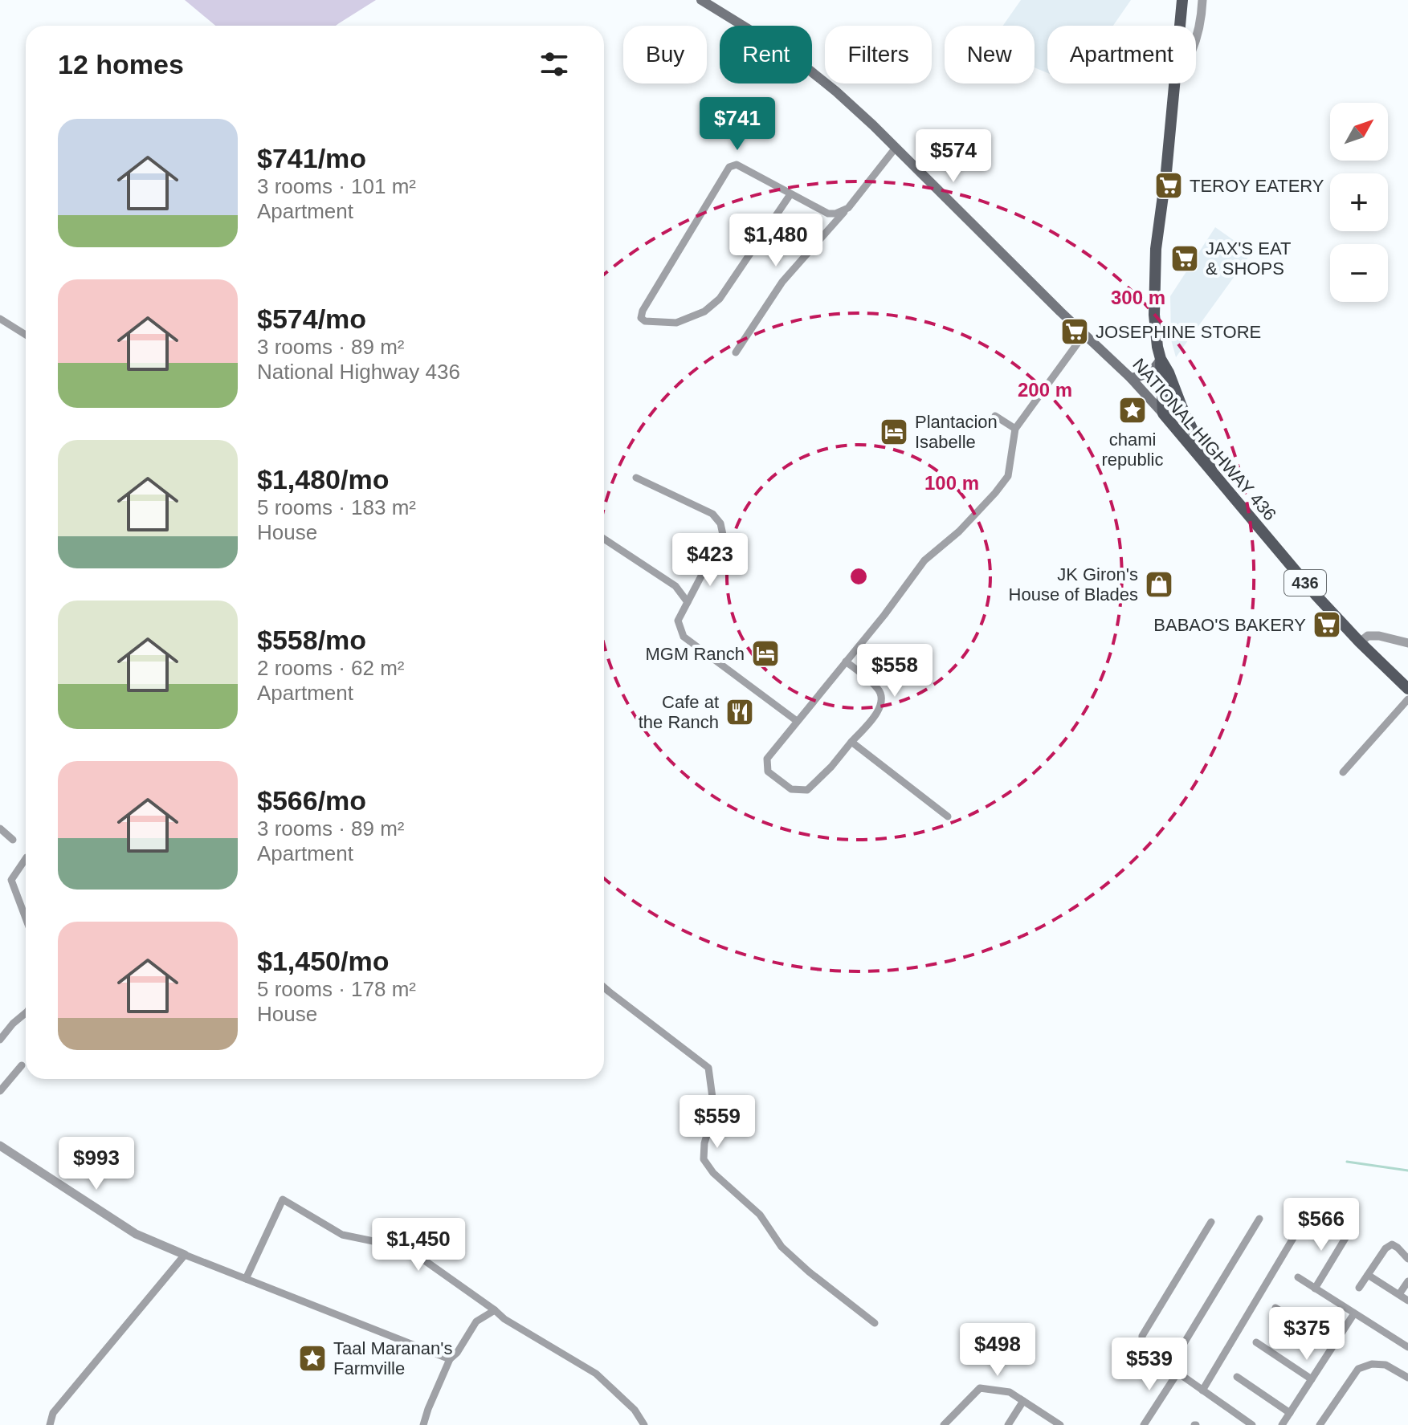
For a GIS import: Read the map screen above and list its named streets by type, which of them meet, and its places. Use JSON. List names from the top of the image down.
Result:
{
  "streets": {
    "main road": ["NATIONAL HIGHWAY 436", "436"]
  },
  "places": {
    "supermarket": [
      "TEROY EATERY",
      "JAX'S EAT & SHOPS",
      "JOSEPHINE STORE",
      "BABAO'S BAKERY"
    ],
    "place": ["chami republic", "Taal Maranan's Farmville"],
    "hotel": ["Plantacion Isabelle", "MGM Ranch"],
    "shop": ["JK Giron's House of Blades"],
    "restaurant": ["Cafe at the Ranch"]
  },
  "north": "top right",
  "page": {
    "chip": [
      "Buy",
      "Rent",
      "Filters",
      "New",
      "Apartment"
    ],
    "heading": "12 homes",
    "price": [
      "$741",
      "$574",
      "$1,480",
      "$423",
      "$558",
      "$559",
      "$993",
      "$566",
      "$1,450",
      "$375",
      "$498",
      "$539"
    ],
    "map_buttons": ["+", "−"],
    "list": [
      {
        "name": "$741/mo",
        "note": "3 rooms · 101 m² · Apartment"
      },
      {
        "name": "$574/mo",
        "note": "3 rooms · 89 m² · National Highway 436"
      },
      {
        "name": "$1,480/mo",
        "note": "5 rooms · 183 m² · House"
      },
      {
        "name": "$558/mo",
        "note": "2 rooms · 62 m² · Apartment"
      },
      {
        "name": "$566/mo",
        "note": "3 rooms · 89 m² · Apartment"
      },
      {
        "name": "$1,450/mo",
        "note": "5 rooms · 178 m² · House"
      }
    ]
  },
  "rings": ["300 m", "200 m", "100 m"]
}
